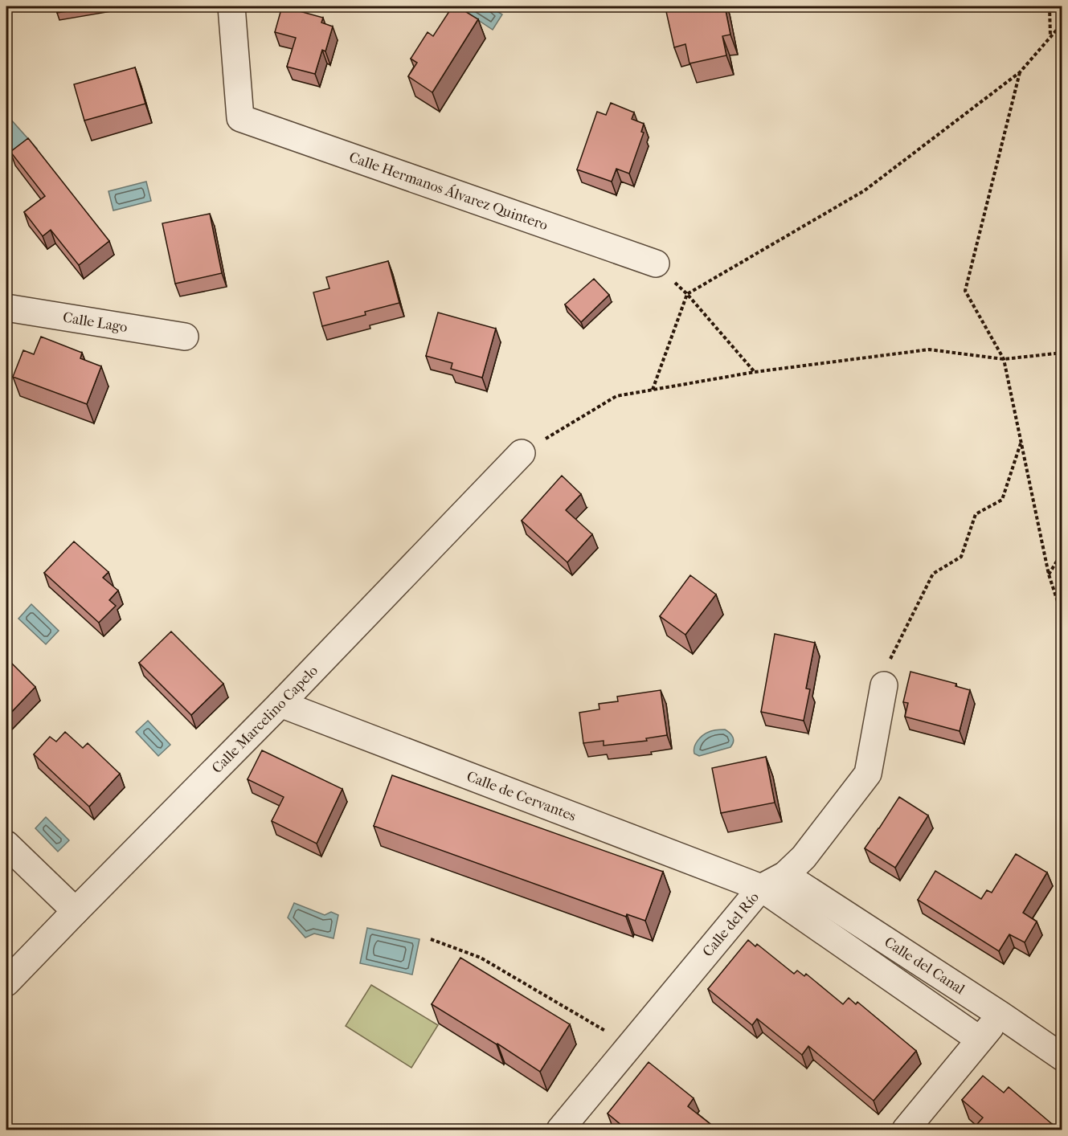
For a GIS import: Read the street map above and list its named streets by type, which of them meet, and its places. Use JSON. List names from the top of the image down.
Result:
{
  "streets": {
    "street": [
      "Calle Hermanos Álvarez Quintero",
      "Calle Lago",
      "Calle Marcelino Capelo",
      "Calle de Cervantes",
      "Calle del Río",
      "Calle del Canal"
    ]
  },
  "crossings": [
    ["Calle Marcelino Capelo", "Calle de Cervantes"],
    ["Calle de Cervantes", "Calle del Río"],
    ["Calle del Río", "Calle del Canal"]
  ]
}
